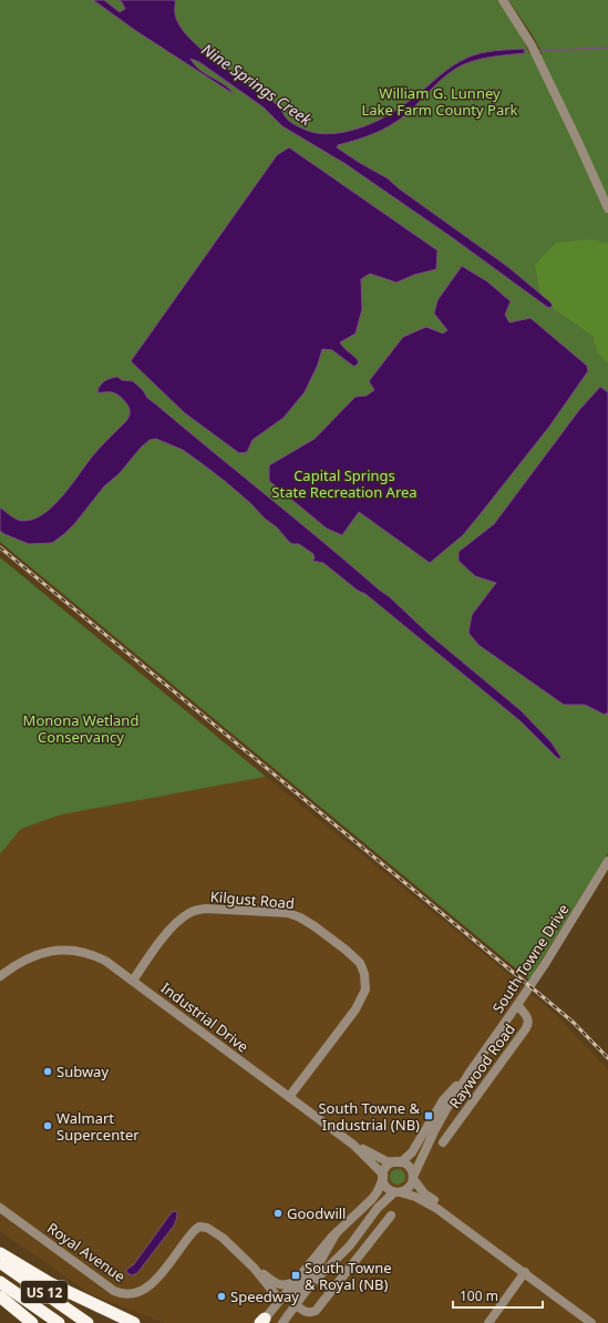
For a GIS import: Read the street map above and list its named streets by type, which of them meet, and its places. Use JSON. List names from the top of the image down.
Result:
{
  "streets": {
    "highway": ["US 12"],
    "street": [
      "Kilgust Road",
      "South Towne Drive",
      "Industrial Drive",
      "Raywood Road",
      "Royal Avenue"
    ]
  },
  "crossings": [
    ["Kilgust Road", "Industrial Drive"],
    ["South Towne Drive", "Industrial Drive"],
    ["South Towne Drive", "Raywood Road"]
  ],
  "water": ["Nine Springs Creek"],
  "parks": ["William G. Lunney Lake Farm County Park", "Capital Springs State Recreation Area", "Monona Wetland Conservancy"],
  "places": {
    "other": [
      "Subway",
      "Walmart Supercenter",
      "Goodwill",
      "Speedway"
    ],
    "transit": ["South Towne & Industrial (NB)", "South Towne & Royal (NB)"]
  },
  "scale_bar": "100 m"
}
